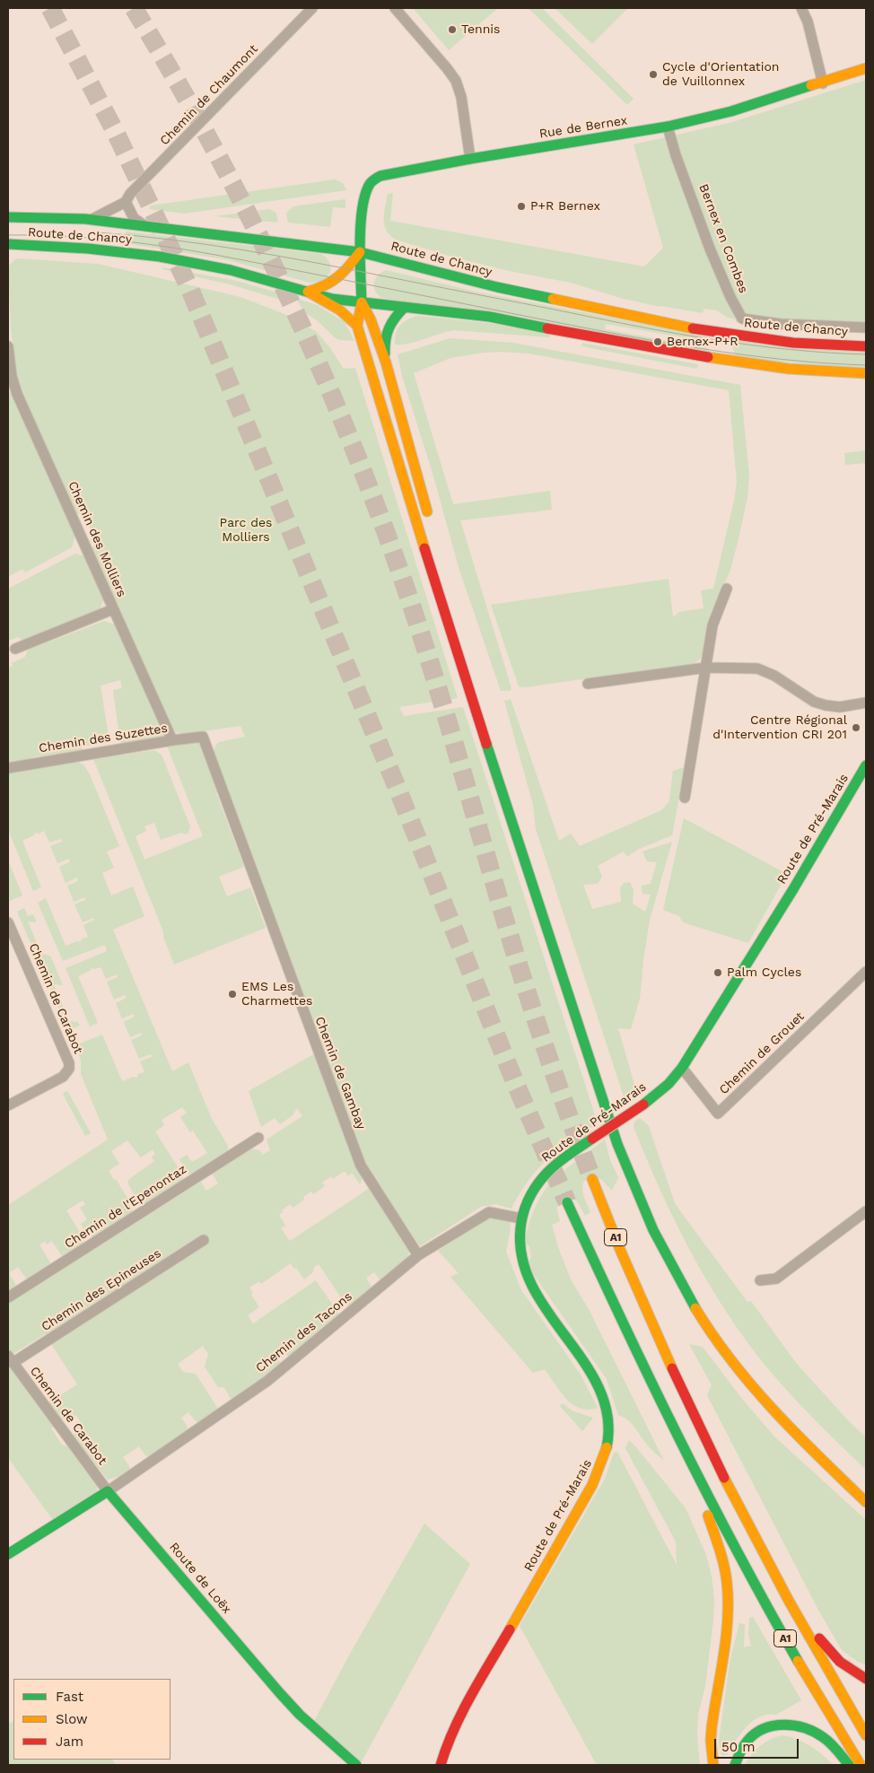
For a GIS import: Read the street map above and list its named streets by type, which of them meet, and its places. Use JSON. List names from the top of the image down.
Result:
{
  "streets": {
    "main road": [
      "Rue de Bernex",
      "Route de Chancy",
      "Route de Pré-Marais",
      "A1",
      "Route de Loëx"
    ],
    "street": [
      "Chemin de Chaumont",
      "Bernex en Combes",
      "Chemin des Molliers",
      "Chemin des Suzettes",
      "Chemin de Carabot",
      "Chemin de Grouet",
      "Chemin de Gambay",
      "Chemin de l'Epenontaz",
      "Chemin des Epineuses",
      "Chemin des Tacons"
    ]
  },
  "crossings": [
    ["Chemin de Chaumont", "Route de Chancy"],
    ["Rue de Bernex", "Route de Chancy"],
    ["Rue de Bernex", "Bernex en Combes"],
    ["Chemin des Molliers", "Chemin des Suzettes"],
    ["Chemin des Suzettes", "Chemin de Gambay"],
    ["Route de Pré-Marais", "Chemin de Grouet"],
    ["Route de Pré-Marais", "Chemin des Tacons"],
    ["Chemin de Carabot", "Chemin des Epineuses"],
    ["Chemin de Carabot", "Chemin des Tacons"],
    ["Chemin de Carabot", "Route de Loëx"],
    ["Chemin de Gambay", "Chemin des Tacons"],
    ["Chemin des Tacons", "Route de Loëx"]
  ],
  "parks": ["Parc des Molliers"],
  "places": [
    "Tennis",
    "Cycle d'Orientation de Vuillonnex",
    "P+R Bernex",
    "Bernex-P+R",
    "Centre Régional d'Intervention CRI 201",
    "Palm Cycles",
    "EMS Les Charmettes"
  ],
  "legend": ["Fast", "Slow", "Jam"],
  "scale_bar": "50 m"
}
